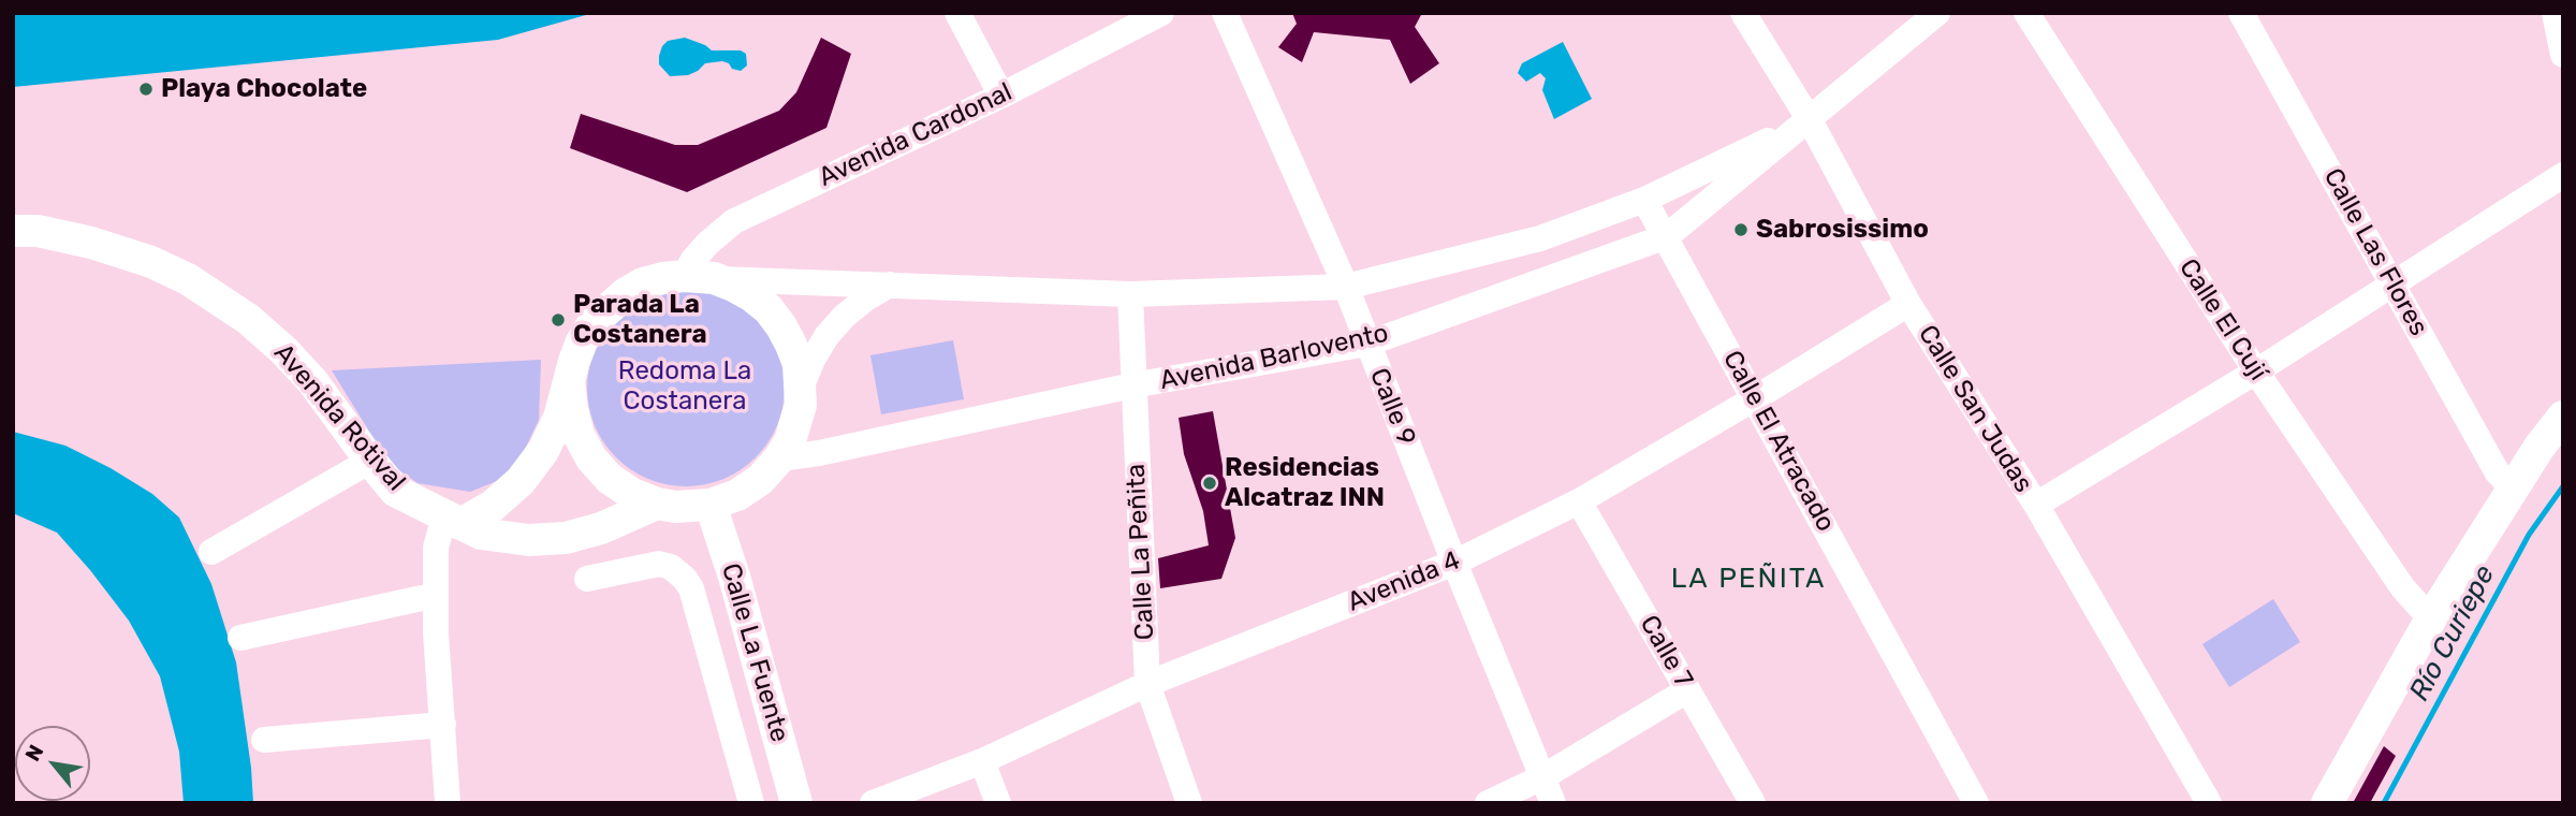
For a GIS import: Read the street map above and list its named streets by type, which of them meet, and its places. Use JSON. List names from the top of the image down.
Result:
{
  "streets": {
    "main road": ["Avenida Rotival", "Calle La Fuente"],
    "street": [
      "Avenida Cardonal",
      "Calle Las Flores",
      "Calle El Cují",
      "Avenida Barlovento",
      "Calle 9",
      "Calle San Judas",
      "Calle El Atracado",
      "Calle La Peñita",
      "Avenida 4",
      "Calle 7"
    ]
  },
  "crossings": [
    ["Avenida Cardonal", "Avenida Barlovento"],
    ["Avenida Cardonal", "Avenida Rotival"],
    ["Avenida Cardonal", "Calle La Fuente"],
    ["Avenida Barlovento", "Calle 9"],
    ["Avenida Barlovento", "Calle San Judas"],
    ["Avenida Barlovento", "Avenida Rotival"],
    ["Avenida Barlovento", "Calle El Atracado"],
    ["Avenida Barlovento", "Calle La Peñita"],
    ["Avenida Barlovento", "Calle La Fuente"],
    ["Calle 9", "Avenida 4"],
    ["Calle San Judas", "Avenida 4"],
    ["Avenida Rotival", "Calle La Fuente"],
    ["Calle El Atracado", "Avenida 4"],
    ["Calle La Peñita", "Avenida 4"],
    ["Avenida 4", "Calle 7"]
  ],
  "districts": ["LA PEÑITA"],
  "water": ["Río Curiepe"],
  "parks": ["Redoma La Costanera"],
  "places": [
    "Playa Chocolate",
    "Sabrosissimo",
    "Parada La Costanera",
    "Residencias Alcatraz INN"
  ],
  "north": "top left"
}
